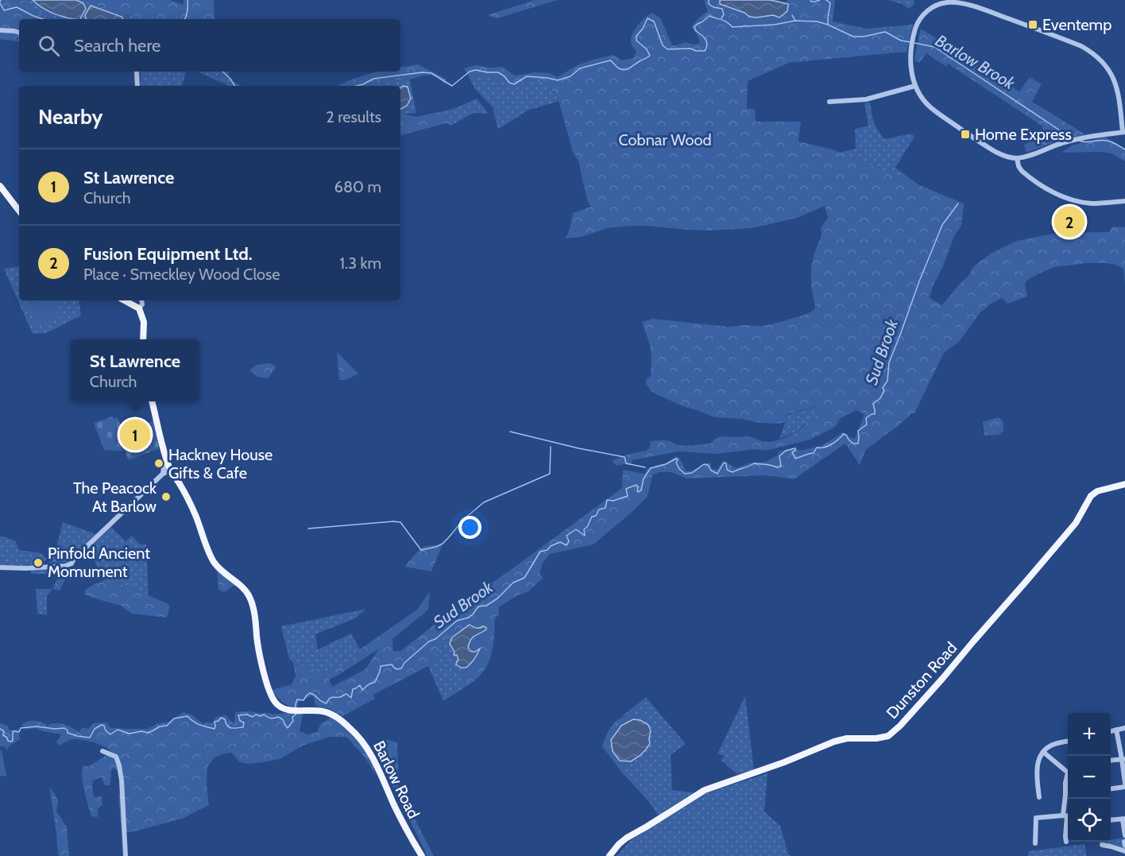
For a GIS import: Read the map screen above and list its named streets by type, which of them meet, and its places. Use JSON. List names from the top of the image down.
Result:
{
  "streets": {
    "main road": ["Dunston Road", "Barlow Road"]
  },
  "water": ["Barlow Brook", "Sud Brook"],
  "parks": ["Cobnar Wood"],
  "places": {
    "transit": ["Eventemp", "Home Express"],
    "other": ["Hackney House Gifts & Cafe", "The Peacock At Barlow", "Pinfold Ancient Momument"]
  },
  "page": {
    "search": "Search here",
    "heading": ["Nearby", "2 results"],
    "list": [
      {
        "mark": "1",
        "name": "St Lawrence",
        "note": "Church",
        "value": "680 m"
      },
      {
        "mark": "2",
        "name": "Fusion Equipment Ltd.",
        "note": "Place · Smeckley Wood Close",
        "value": "1.3 km"
      }
    ],
    "pins": ["2", "1"],
    "popup": ["St Lawrence", "Church"],
    "map_buttons": ["+", "−"]
  }
}
